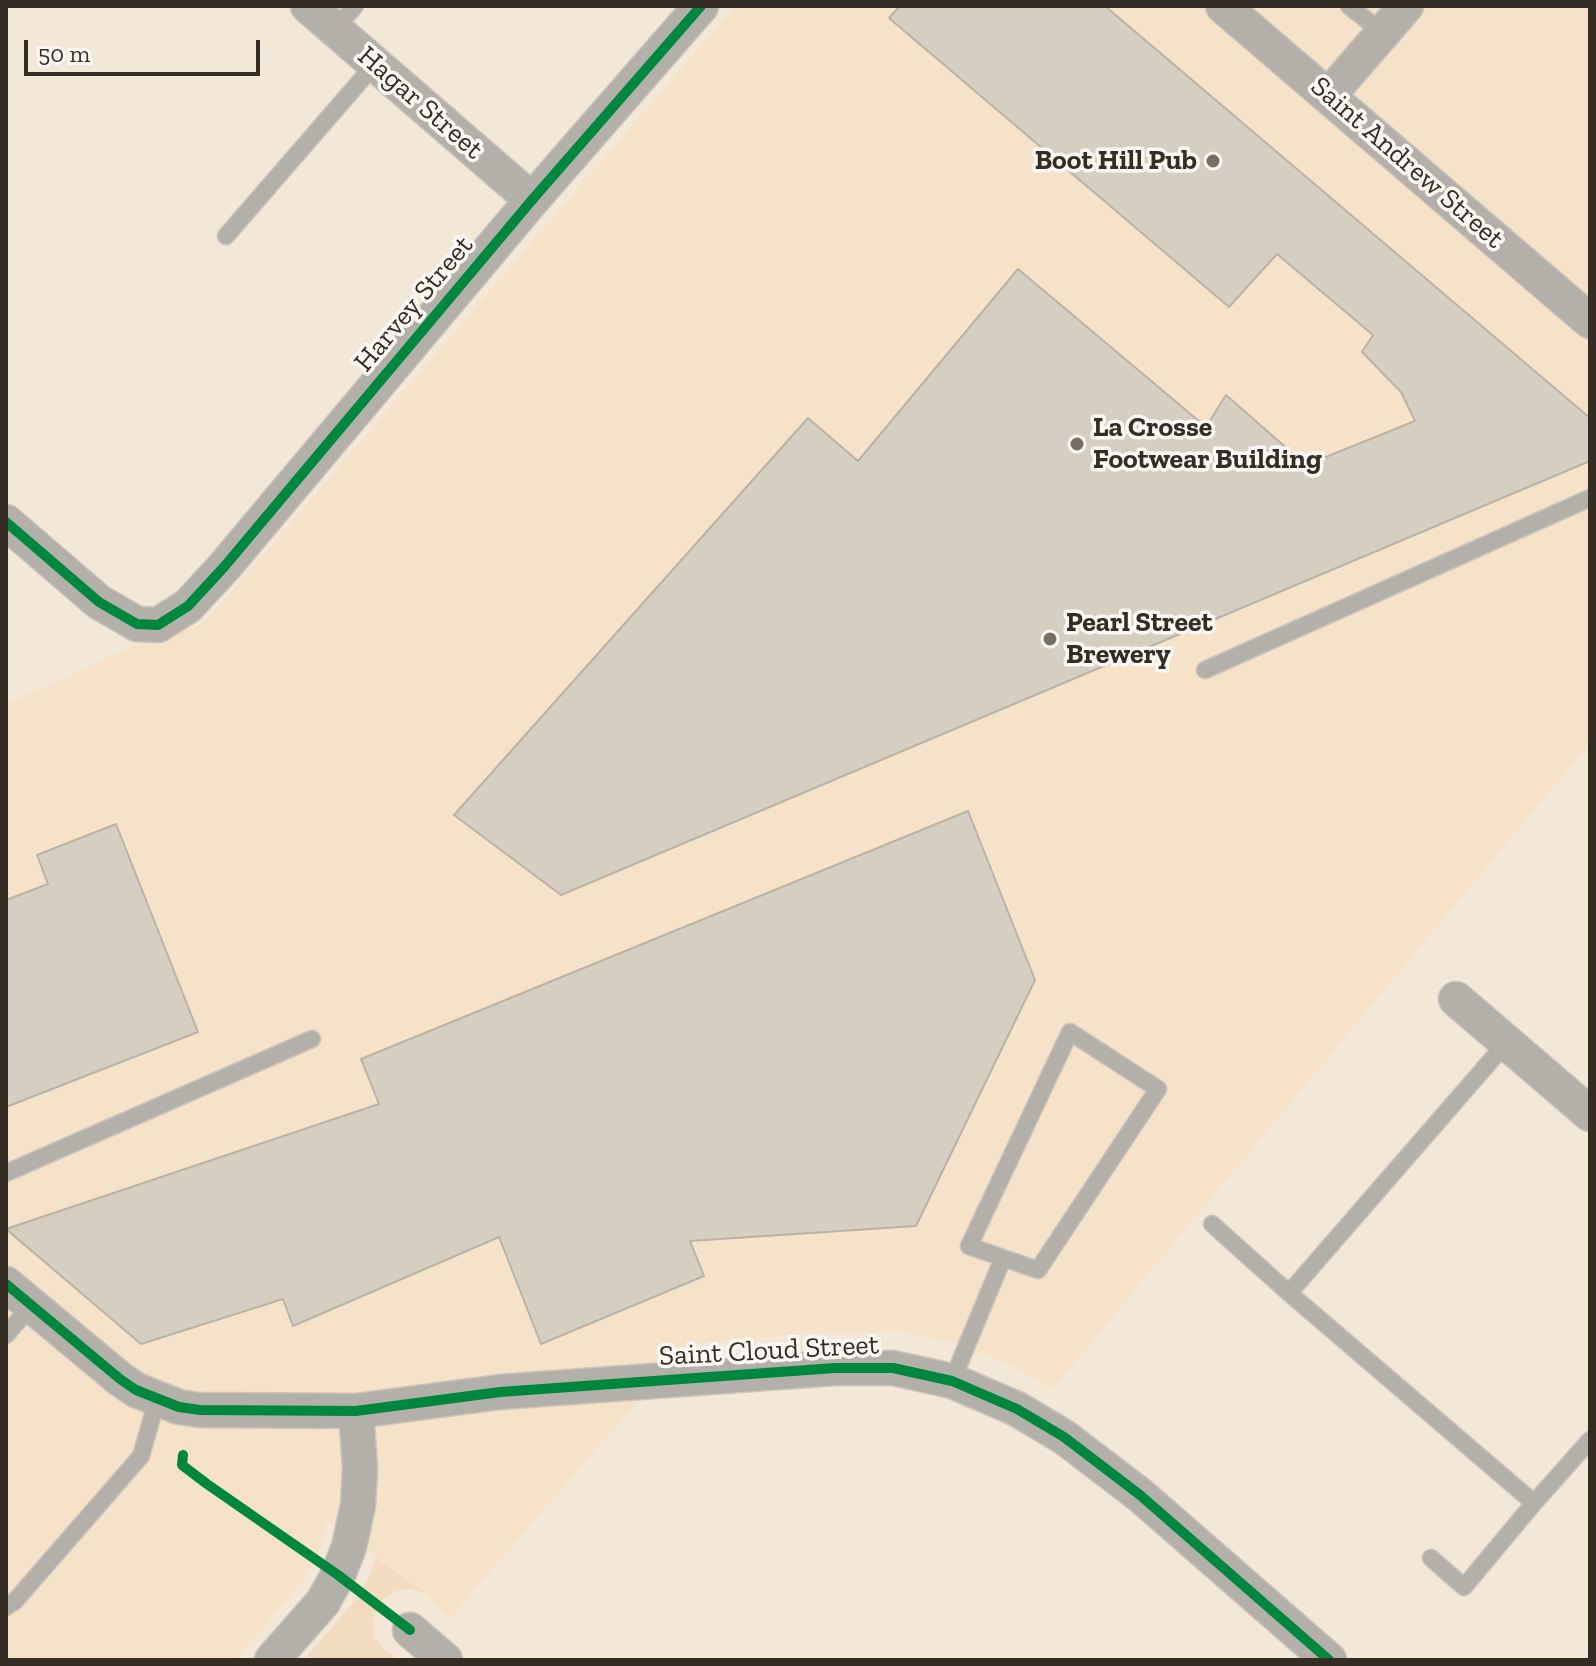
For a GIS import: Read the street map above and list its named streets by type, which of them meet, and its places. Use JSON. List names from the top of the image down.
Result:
{
  "streets": {
    "street": [
      "Hagar Street",
      "Saint Andrew Street",
      "Harvey Street",
      "Saint Cloud Street"
    ]
  },
  "crossings": [
    ["Hagar Street", "Harvey Street"]
  ],
  "places": ["Boot Hill Pub", "La Crosse Footwear Building", "Pearl Street Brewery"],
  "scale_bar": "50 m"
}
